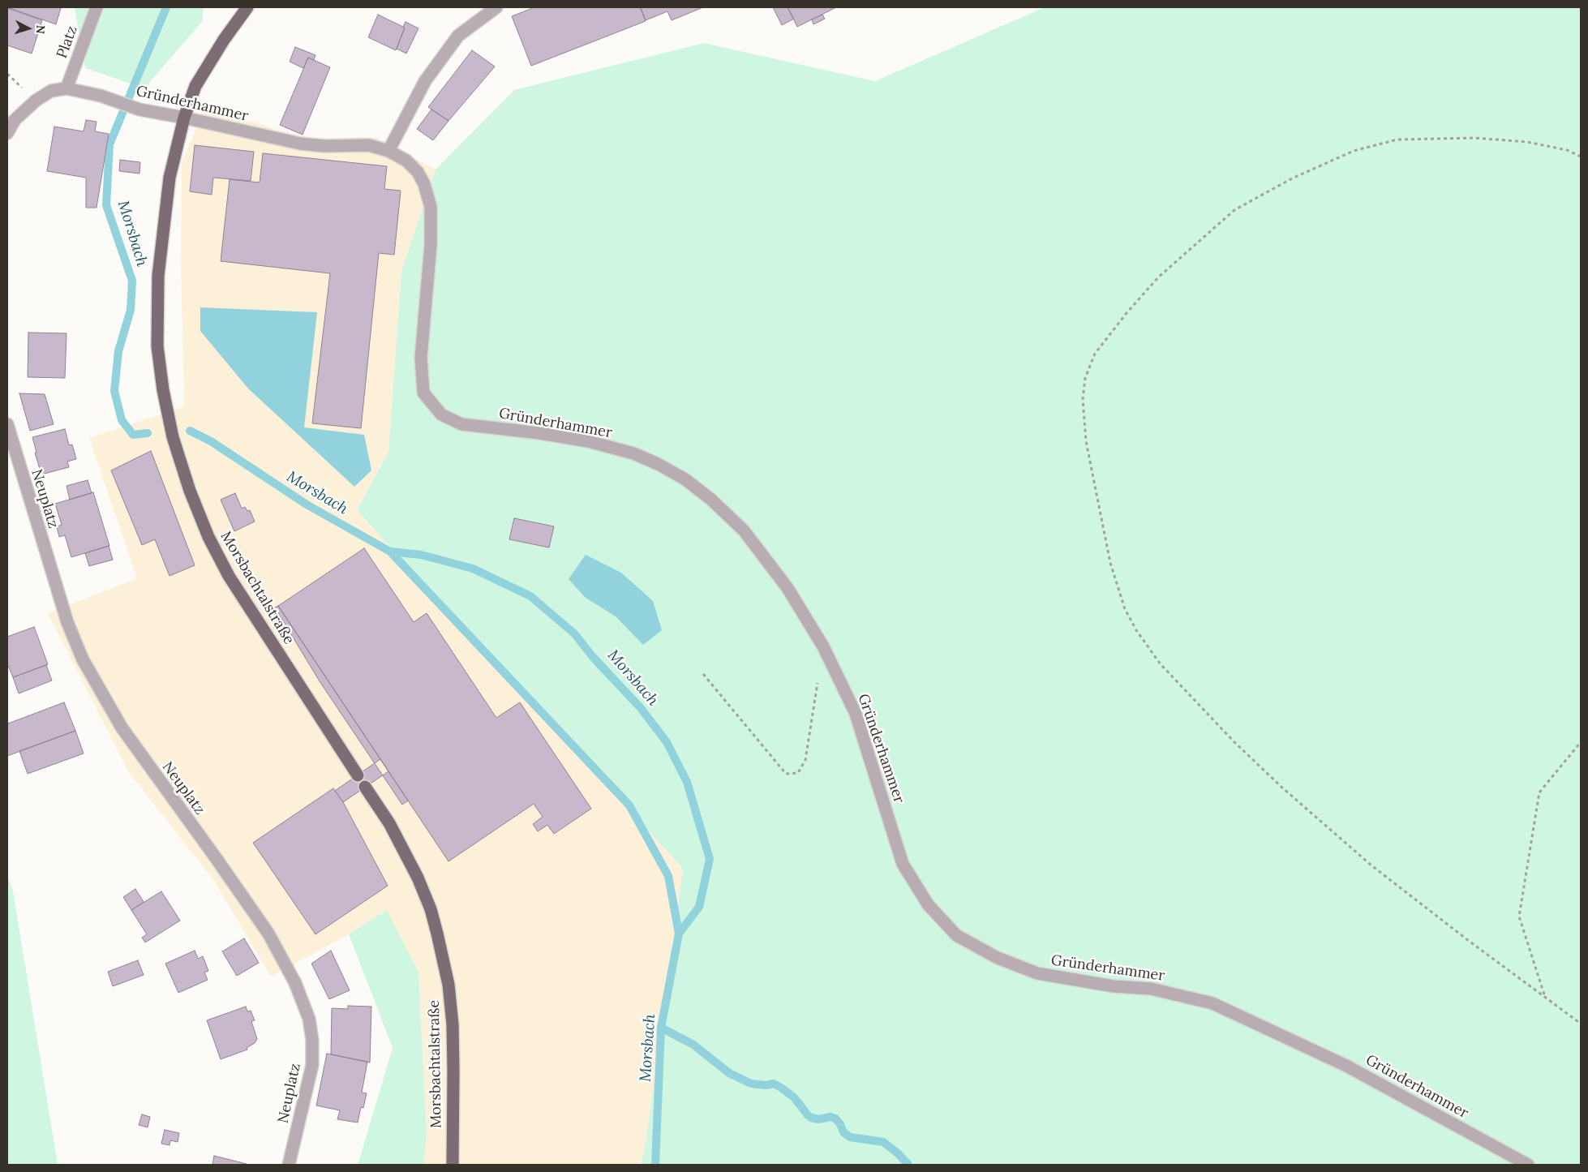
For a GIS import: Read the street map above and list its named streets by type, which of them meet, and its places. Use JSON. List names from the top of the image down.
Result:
{
  "streets": {
    "main road": ["Morsbachtalstraße"],
    "street": ["Platz", "Gründerhammer", "Neuplatz"]
  },
  "crossings": [
    ["Platz", "Gründerhammer"],
    ["Gründerhammer", "Morsbachtalstraße"]
  ],
  "water": ["Morsbach"],
  "north": "right"
}
